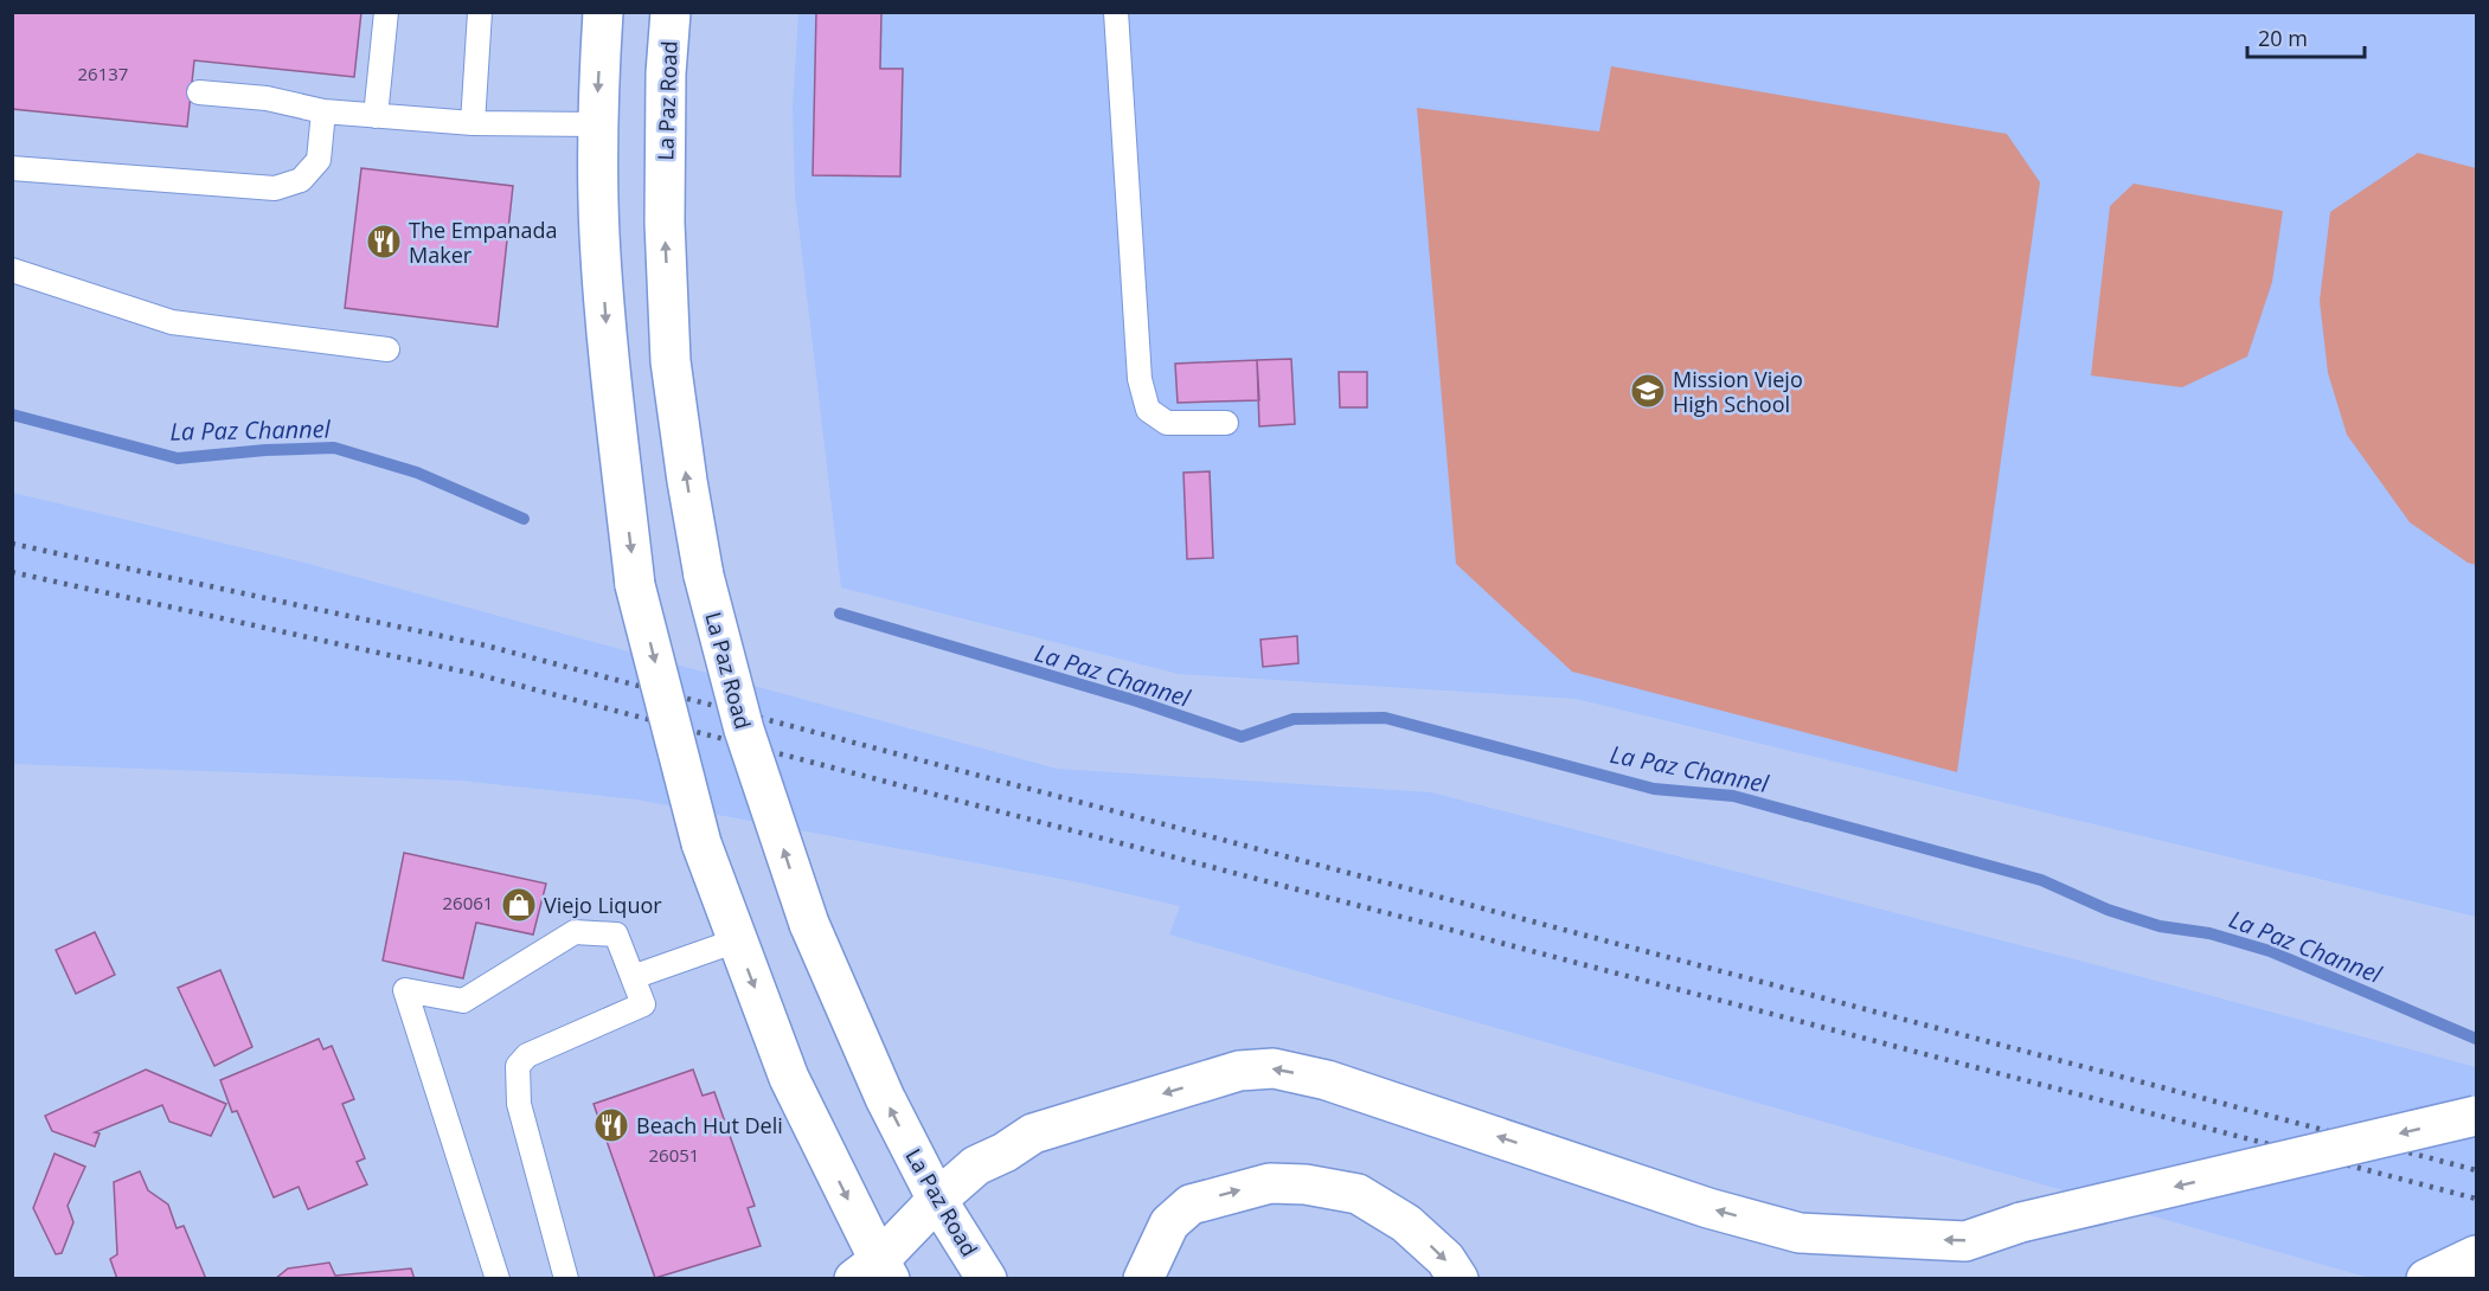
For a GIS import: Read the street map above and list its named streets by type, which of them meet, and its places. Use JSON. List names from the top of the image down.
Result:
{
  "streets": {
    "main road": ["La Paz Road"]
  },
  "water": ["La Paz Channel"],
  "places": {
    "restaurant": ["The Empanada Maker", "Beach Hut Deli"],
    "school or university": ["Mission Viejo High School"],
    "shop": ["Viejo Liquor"]
  },
  "house_numbers": ["26137", "26061", "26051"],
  "scale_bar": "20 m"
}
